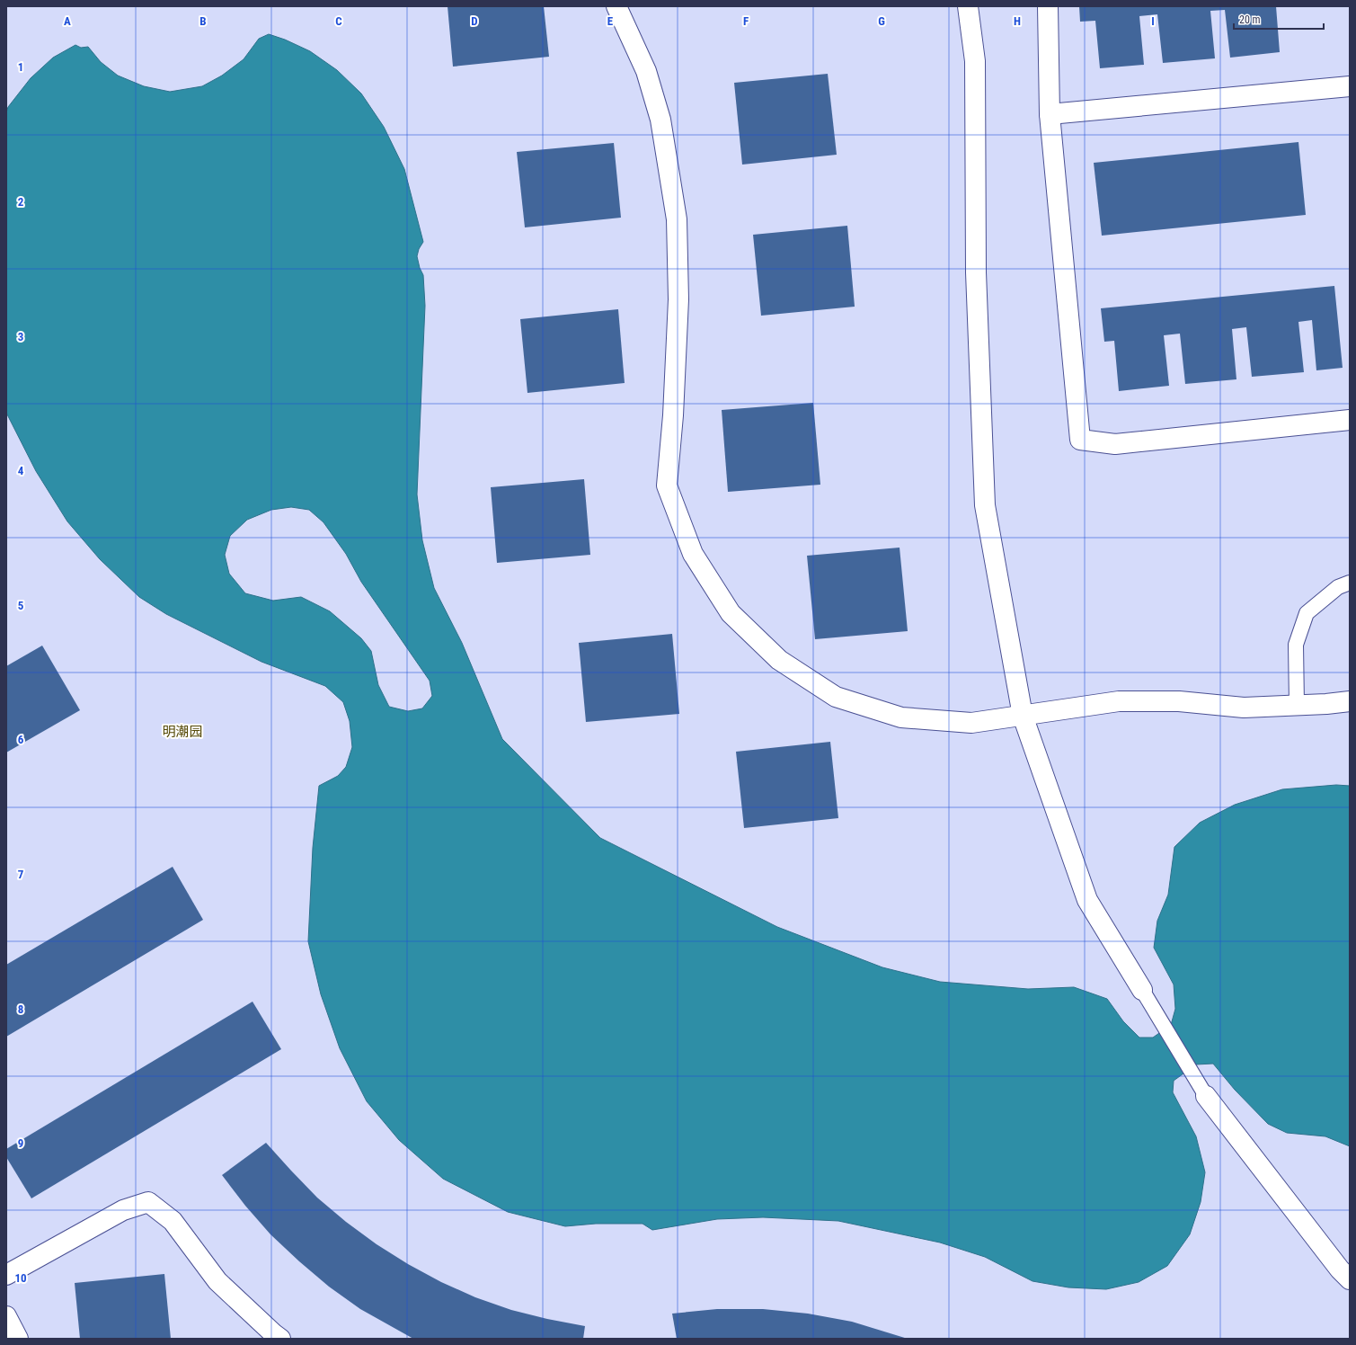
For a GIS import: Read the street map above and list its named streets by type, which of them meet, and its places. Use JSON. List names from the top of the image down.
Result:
{
  "districts": ["明潮园"],
  "scale_bar": "20 m",
  "grid": {
    "columns": [
      "A",
      "B",
      "C",
      "D",
      "E",
      "F",
      "G",
      "H",
      "I"
    ],
    "rows": [
      "1",
      "2",
      "3",
      "4",
      "5",
      "6",
      "7",
      "8",
      "9",
      "10"
    ]
  }
}
